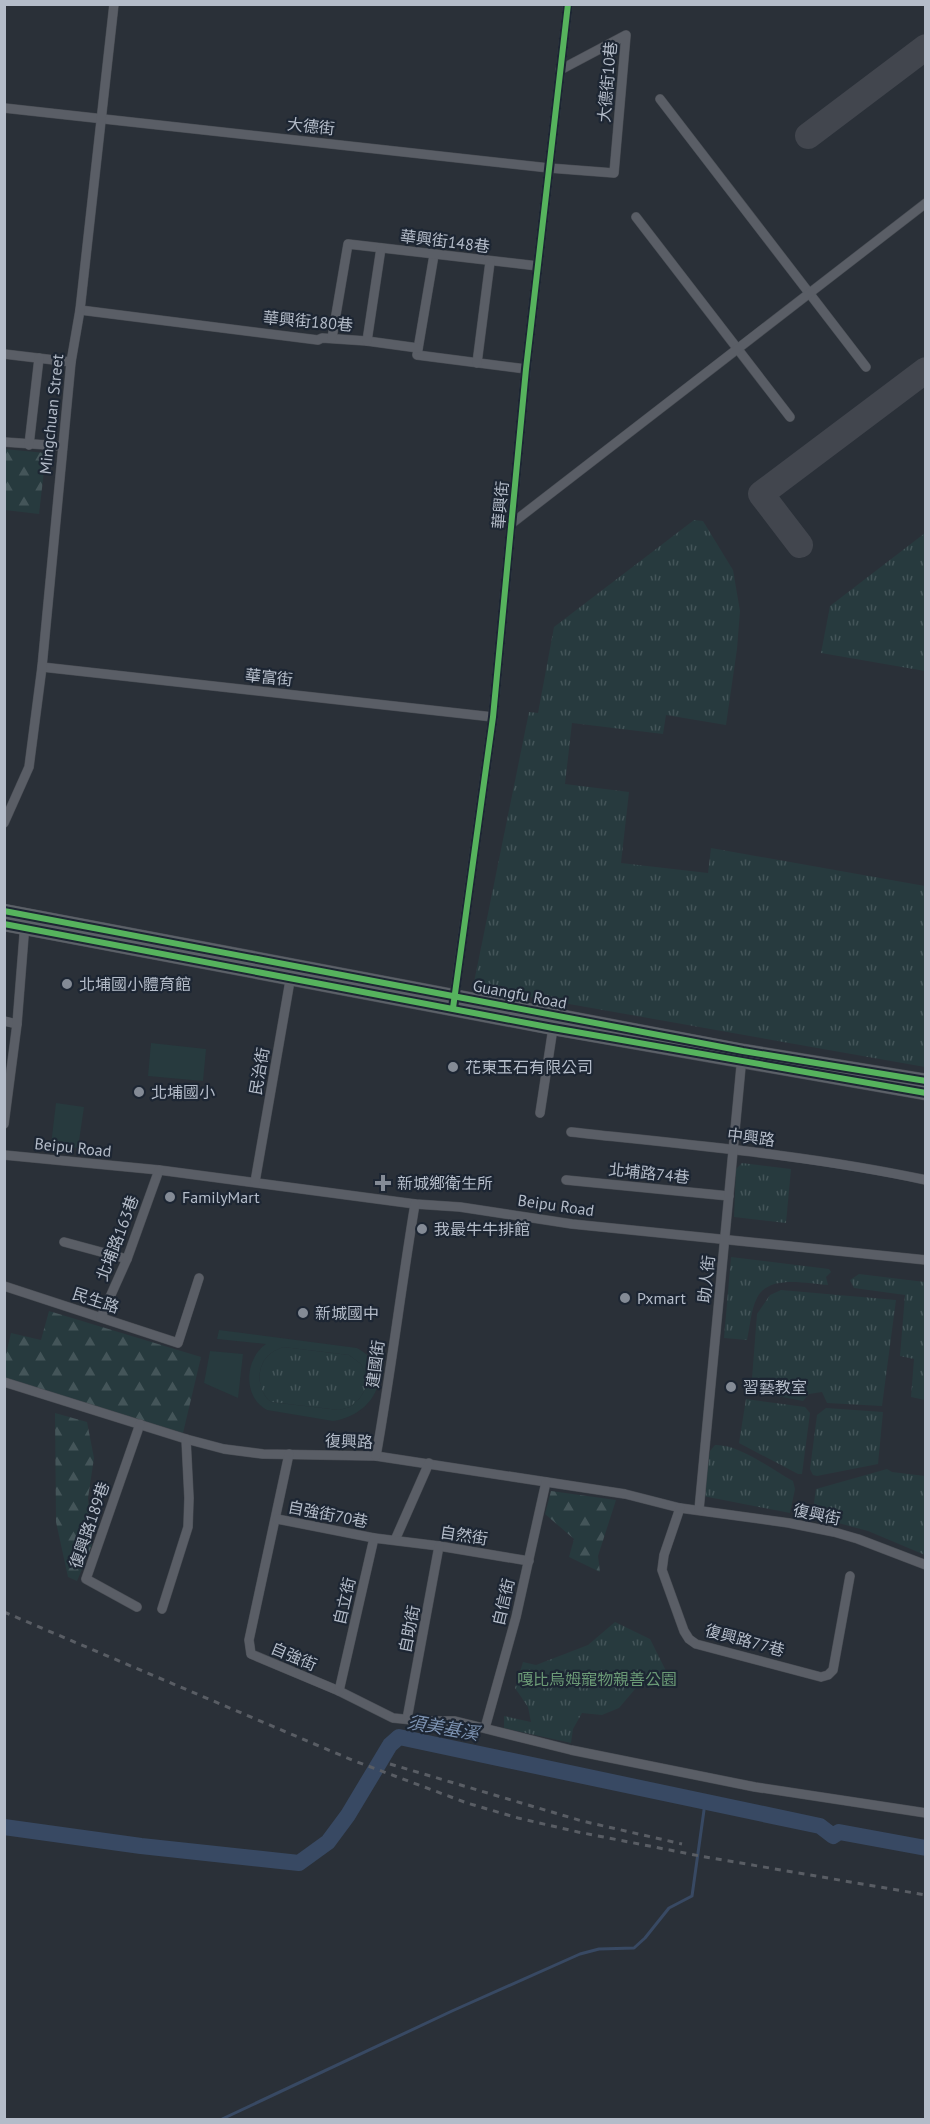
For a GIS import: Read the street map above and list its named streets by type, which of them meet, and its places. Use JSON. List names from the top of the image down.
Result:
{
  "streets": {
    "main road": ["Guangfu Road"],
    "street": [
      "大德街10巷",
      "大德街",
      "華興街148巷",
      "華興街180巷",
      "Mingchuan Street",
      "華興街",
      "華富街",
      "民治街",
      "中興路",
      "Beipu Road",
      "北埔路74巷",
      "北埔路163巷",
      "助人街",
      "民生路",
      "建國街",
      "復興路",
      "自強街70巷",
      "復興街",
      "復興路189巷",
      "自然街",
      "自立街",
      "自信街",
      "自助街",
      "復興路77巷",
      "自強街"
    ]
  },
  "crossings": [
    ["大德街10巷", "大德街"],
    ["大德街10巷", "華興街"],
    ["大德街", "Mingchuan Street"],
    ["大德街", "華興街"],
    ["華興街148巷", "華興街180巷"],
    ["華興街148巷", "華興街"],
    ["華興街180巷", "Mingchuan Street"],
    ["華興街180巷", "華興街"],
    ["Mingchuan Street", "華富街"],
    ["華興街", "華富街"],
    ["華興街", "Guangfu Road"],
    ["Guangfu Road", "民治街"],
    ["Guangfu Road", "助人街"],
    ["民治街", "Beipu Road"],
    ["中興路", "助人街"],
    ["Beipu Road", "北埔路163巷"],
    ["Beipu Road", "助人街"],
    ["Beipu Road", "建國街"],
    ["北埔路74巷", "助人街"],
    ["北埔路163巷", "民生路"],
    ["助人街", "復興路"],
    ["助人街", "復興街"],
    ["建國街", "復興路"],
    ["復興路", "復興街"],
    ["復興路", "復興路189巷"],
    ["復興路", "自信街"],
    ["復興路", "復興路77巷"],
    ["復興路", "自強街"],
    ["自強街70巷", "自立街"],
    ["自強街70巷", "自強街"],
    ["自然街", "自信街"],
    ["自然街", "自助街"],
    ["自立街", "自強街"],
    ["自信街", "自強街"],
    ["自助街", "自強街"]
  ],
  "water": ["須美基溪"],
  "parks": ["嘎比烏姆寵物親善公園"],
  "places": {
    "other": [
      "北埔國小體育館",
      "花東玉石有限公司",
      "北埔國小",
      "FamilyMart",
      "我最牛牛排館",
      "Pxmart",
      "新城國中",
      "習藝教室"
    ],
    "health": ["新城鄉衛生所"]
  }
}
